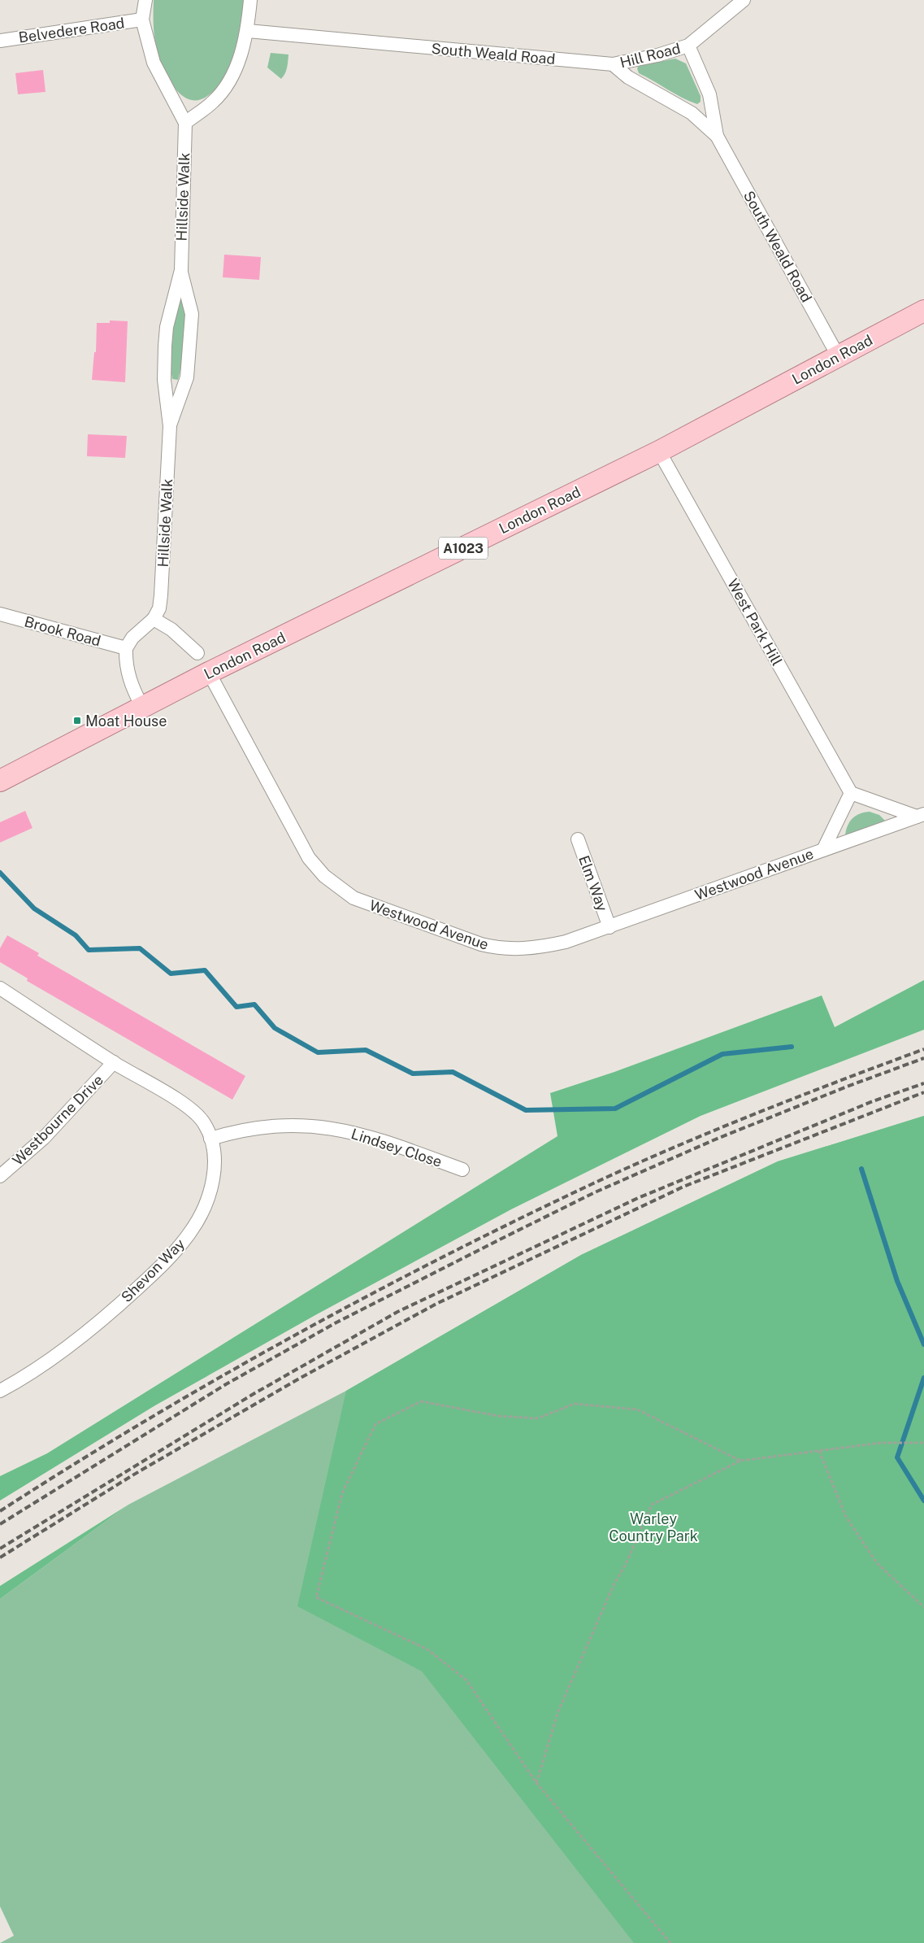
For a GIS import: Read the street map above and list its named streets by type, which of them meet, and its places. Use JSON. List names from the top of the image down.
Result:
{
  "streets": {
    "main road": ["London Road", "A1023"],
    "street": [
      "Belvedere Road",
      "South Weald Road",
      "Hill Road",
      "Hillside Walk",
      "West Park Hill",
      "Brook Road",
      "Westwood Avenue",
      "Elm Way",
      "Westbourne Drive",
      "Lindsey Close",
      "Shevon Way"
    ]
  },
  "crossings": [
    ["Belvedere Road", "Hillside Walk"],
    ["South Weald Road", "Hill Road"],
    ["South Weald Road", "London Road"],
    ["London Road", "West Park Hill"],
    ["London Road", "Westwood Avenue"],
    ["Westwood Avenue", "Elm Way"],
    ["Westbourne Drive", "Shevon Way"],
    ["Lindsey Close", "Shevon Way"]
  ],
  "parks": ["Warley Country Park"],
  "places": {
    "transit": ["Moat House"]
  }
}
